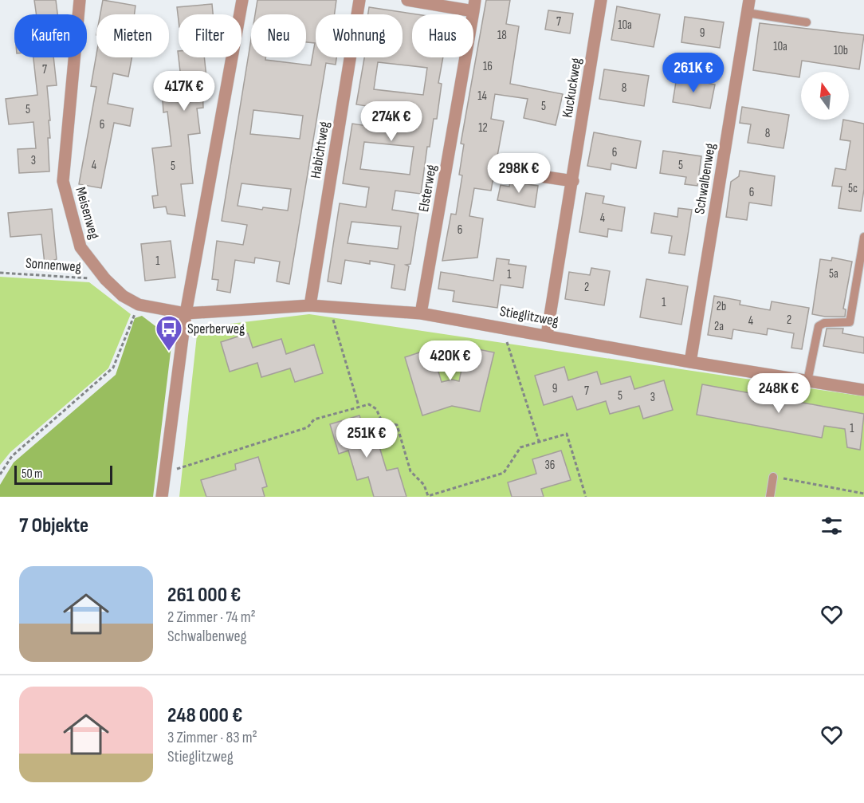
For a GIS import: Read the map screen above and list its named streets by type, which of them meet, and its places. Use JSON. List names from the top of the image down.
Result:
{
  "streets": {
    "street": [
      "Kuckuckweg",
      "Habichtweg",
      "Schwalbenweg",
      "Elsterweg",
      "Meisenweg",
      "Stieglitzweg"
    ],
    "path": ["Sonnenweg"]
  },
  "crossings": [
    ["Kuckuckweg", "Stieglitzweg"],
    ["Habichtweg", "Stieglitzweg"],
    ["Schwalbenweg", "Stieglitzweg"],
    ["Elsterweg", "Stieglitzweg"],
    ["Meisenweg", "Sonnenweg"],
    ["Meisenweg", "Stieglitzweg"]
  ],
  "places": {
    "bus stop": ["Sperberweg"]
  },
  "house_numbers": [
    "7",
    "10a",
    "9",
    "18",
    "10a",
    "10b",
    "16",
    "7",
    "8",
    "14",
    "5",
    "5",
    "6",
    "12",
    "8",
    "6",
    "3",
    "4",
    "5",
    "5",
    "5c",
    "6",
    "4",
    "6",
    "1",
    "5a",
    "1",
    "2",
    "1",
    "2b",
    "2",
    "4",
    "2a",
    "9",
    "7",
    "5",
    "3",
    "1",
    "36"
  ],
  "scale_bar": "50 m",
  "north": "top",
  "page": {
    "chip": [
      "Kaufen",
      "Mieten",
      "Filter",
      "Neu",
      "Wohnung",
      "Haus"
    ],
    "price": [
      "261K €",
      "417K €",
      "274K €",
      "298K €",
      "420K €",
      "248K €",
      "251K €"
    ],
    "scale": "50 m",
    "heading": "7 Objekte",
    "list": [
      {
        "name": "261 000 €",
        "note": "2 Zimmer · 74 m² · Schwalbenweg"
      },
      {
        "name": "248 000 €",
        "note": "3 Zimmer · 83 m² · Stieglitzweg"
      }
    ]
  }
}
